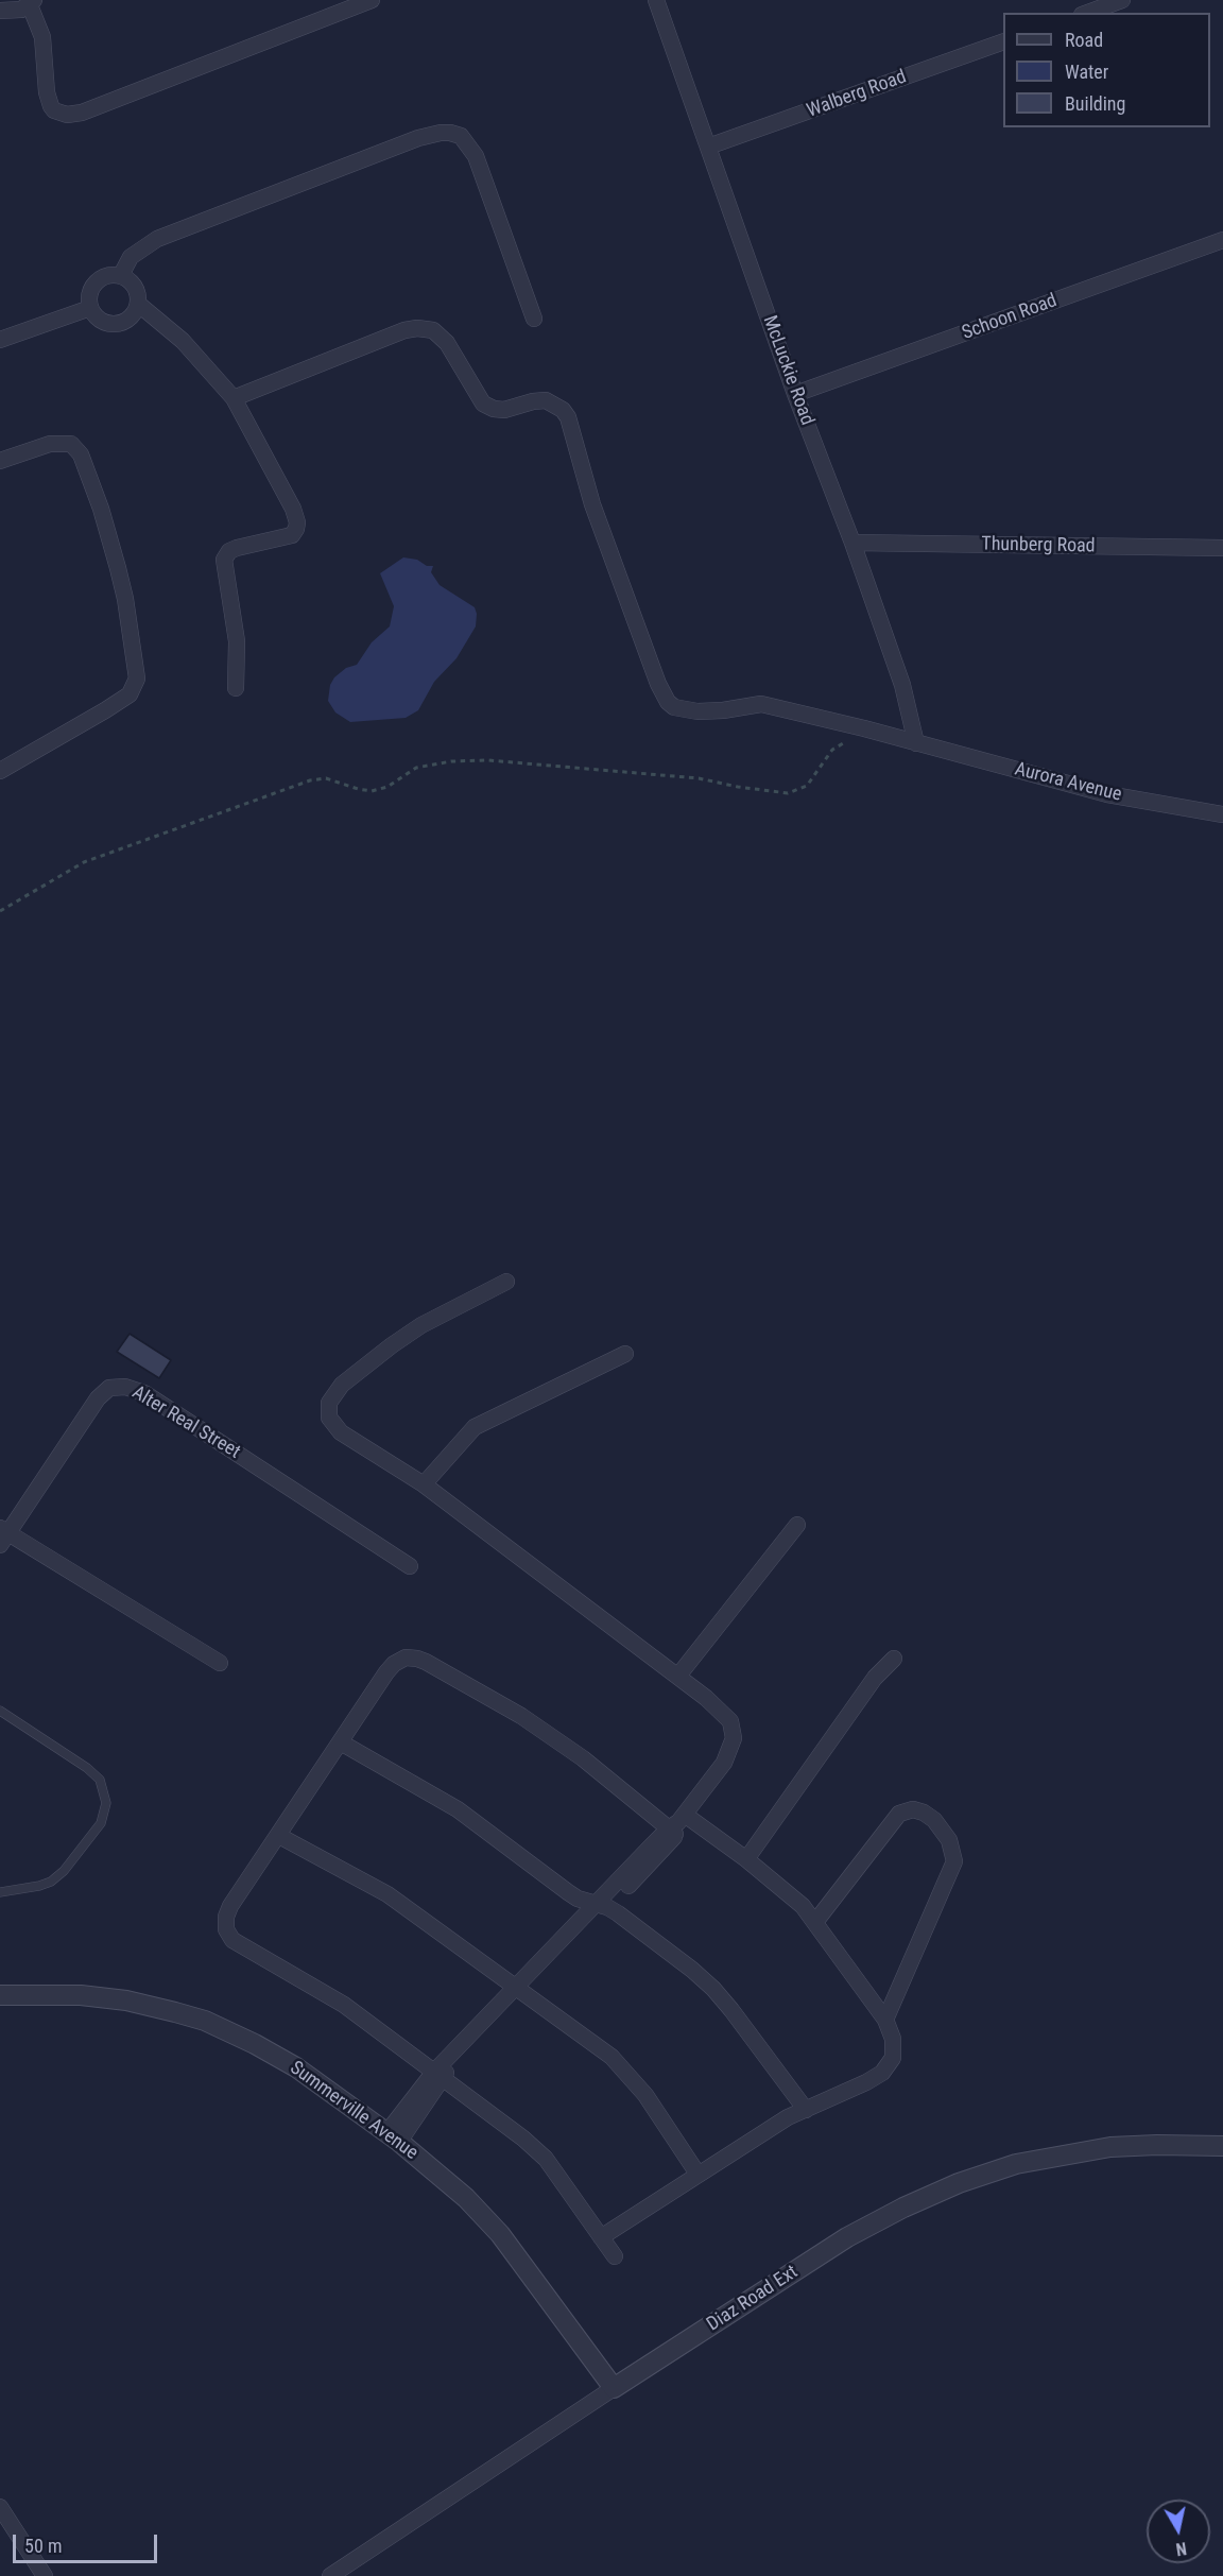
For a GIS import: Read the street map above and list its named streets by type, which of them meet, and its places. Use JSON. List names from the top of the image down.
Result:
{
  "streets": {
    "street": [
      "Walberg Road",
      "Schoon Road",
      "McLuckie Road",
      "Thunberg Road",
      "Aurora Avenue",
      "Alter Real Street",
      "Summerville Avenue",
      "Diaz Road Ext"
    ]
  },
  "crossings": [
    ["Walberg Road", "McLuckie Road"],
    ["Schoon Road", "McLuckie Road"],
    ["McLuckie Road", "Thunberg Road"],
    ["McLuckie Road", "Aurora Avenue"],
    ["Summerville Avenue", "Diaz Road Ext"]
  ],
  "legend": ["Road", "Water", "Building"],
  "scale_bar": "50 m",
  "north": "bottom"
}
